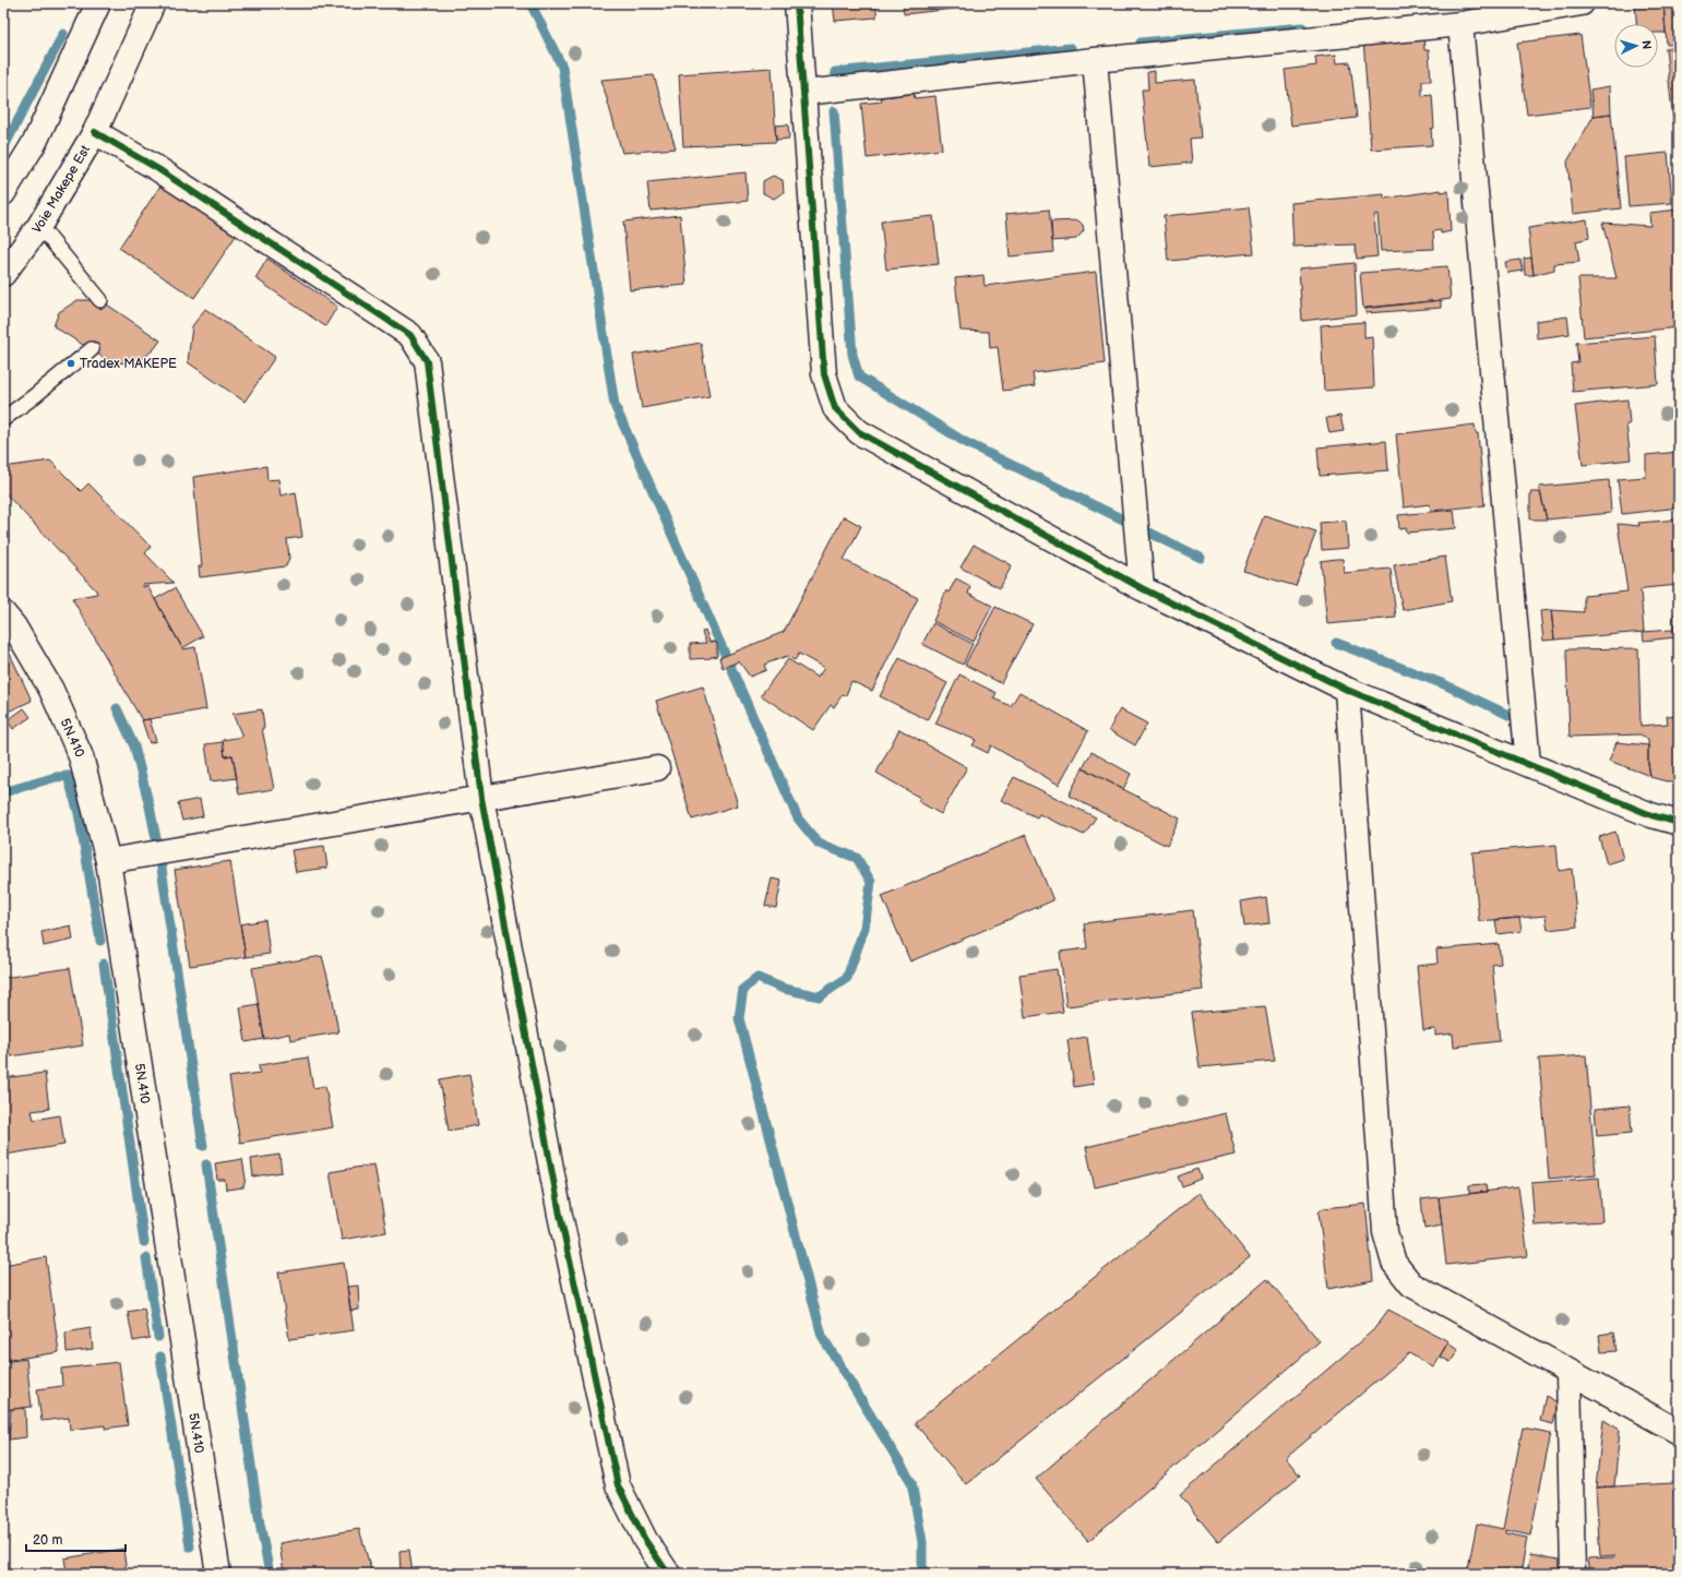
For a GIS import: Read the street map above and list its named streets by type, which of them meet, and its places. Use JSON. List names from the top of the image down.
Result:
{
  "streets": {
    "street": ["Voie Makepe Est", "5N.410"]
  },
  "places": ["Tradex MAKEPE"],
  "scale_bar": "20 m",
  "north": "right"
}
